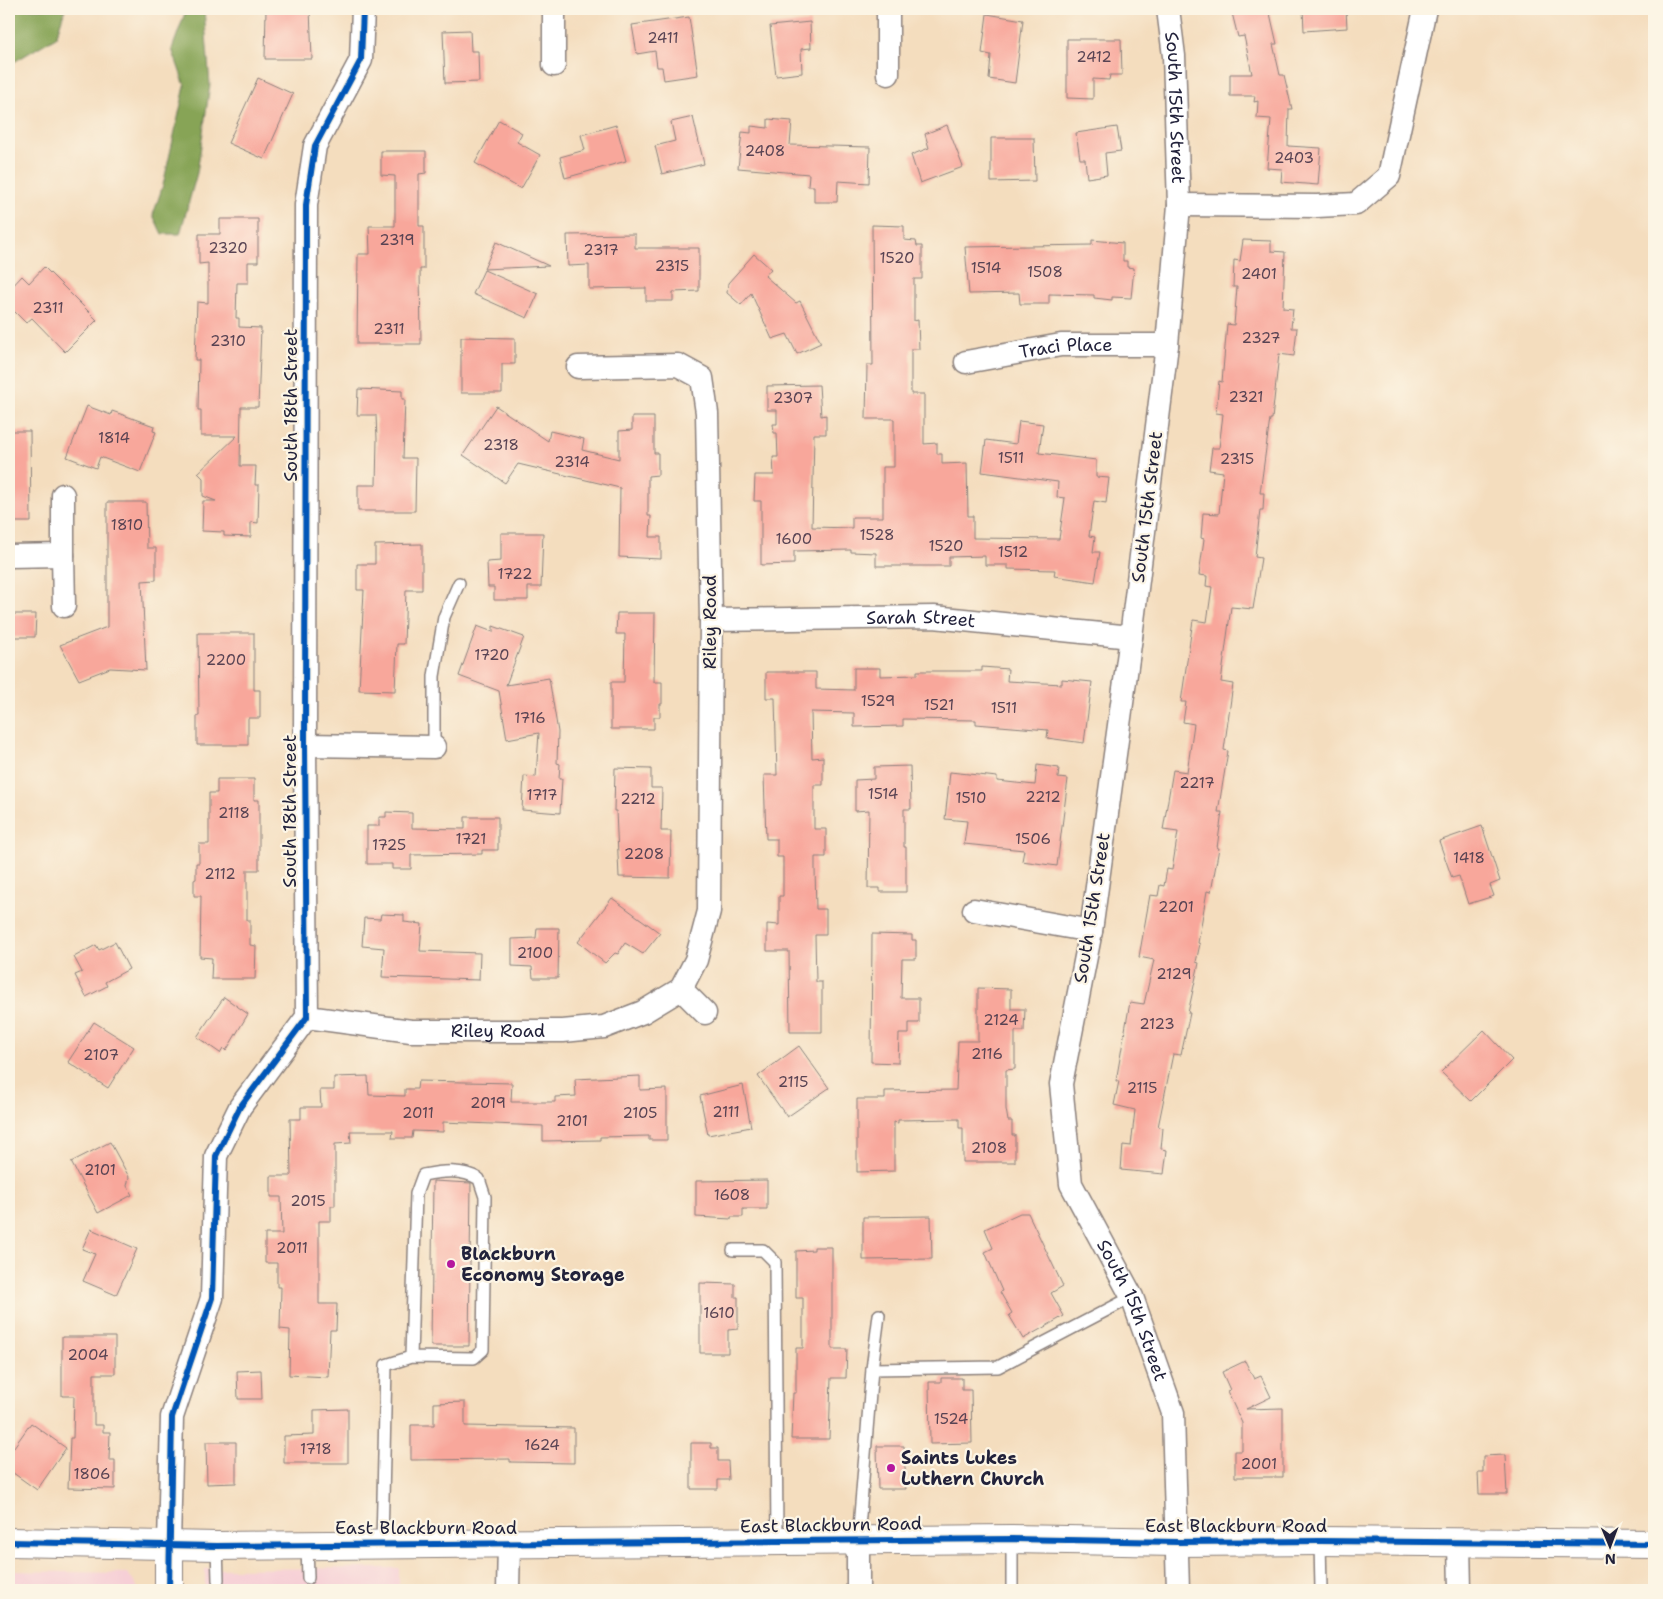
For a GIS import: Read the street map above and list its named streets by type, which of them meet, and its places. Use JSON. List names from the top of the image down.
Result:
{
  "streets": {
    "street": [
      "South 15th Street",
      "Traci Place",
      "South 18th Street",
      "Sarah Street",
      "Riley Road",
      "East Blackburn Road"
    ]
  },
  "crossings": [
    ["South 15th Street", "Traci Place"],
    ["South 15th Street", "Sarah Street"],
    ["South 15th Street", "East Blackburn Road"],
    ["South 18th Street", "Riley Road"],
    ["Sarah Street", "Riley Road"]
  ],
  "places": ["Blackburn Economy Storage", "Saints Lukes Luthern Church"],
  "house_numbers": [
    "2411",
    "2412",
    "2408",
    "2403",
    "2319",
    "2320",
    "2317",
    "1520",
    "2315",
    "1514",
    "1508",
    "2401",
    "2311",
    "2311",
    "2327",
    "2310",
    "2321",
    "2307",
    "1814",
    "2318",
    "1511",
    "2315",
    "2314",
    "1810",
    "1528",
    "1600",
    "1520",
    "1512",
    "1722",
    "1720",
    "2200",
    "1529",
    "1521",
    "1511",
    "1716",
    "2217",
    "1514",
    "1717",
    "2212",
    "1510",
    "2212",
    "2118",
    "1721",
    "1506",
    "1725",
    "2208",
    "1418",
    "2112",
    "2201",
    "2100",
    "2129",
    "2124",
    "2123",
    "2116",
    "2107",
    "2115",
    "2115",
    "2019",
    "2111",
    "2011",
    "2105",
    "2101",
    "2108",
    "2101",
    "1608",
    "2015",
    "2011",
    "1610",
    "2004",
    "1524",
    "1624",
    "1718",
    "2001",
    "1806"
  ],
  "north": "bottom"
}
